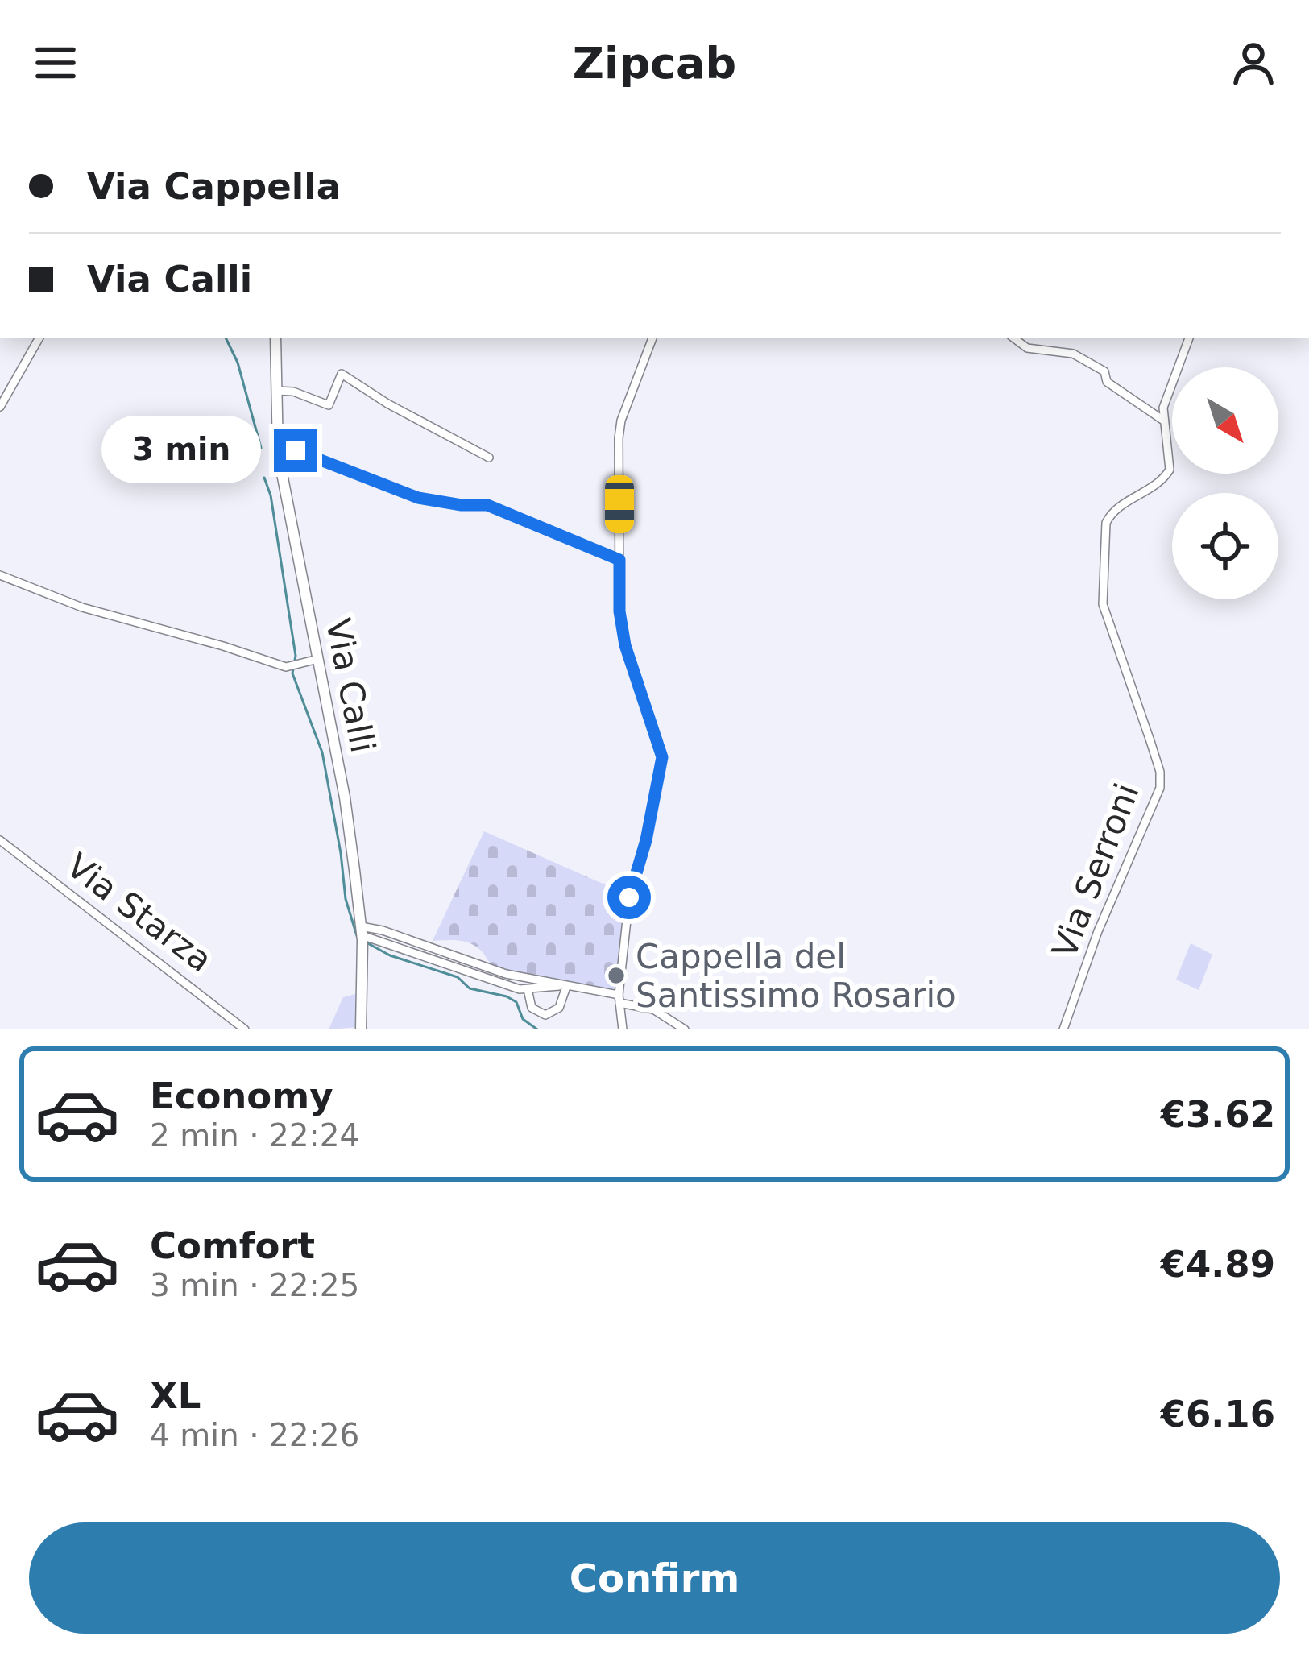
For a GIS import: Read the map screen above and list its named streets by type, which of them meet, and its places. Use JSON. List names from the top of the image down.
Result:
{
  "streets": {
    "main road": ["Via Calli"],
    "street": ["Via Serroni", "Via Starza"]
  },
  "places": ["Cappella del Santissimo Rosario"],
  "north": "bottom right",
  "page": {
    "header": "Zipcab",
    "banner": ["Via Cappella", "Via Calli"],
    "bubble": "3 min",
    "list": [
      {
        "name": "Economy",
        "note": "2 min · 22:24",
        "value": "€3.62"
      },
      {
        "name": "Comfort",
        "note": "3 min · 22:25",
        "value": "€4.89"
      },
      {
        "name": "XL",
        "note": "4 min · 22:26",
        "value": "€6.16"
      }
    ],
    "buttons": "Confirm"
  }
}
